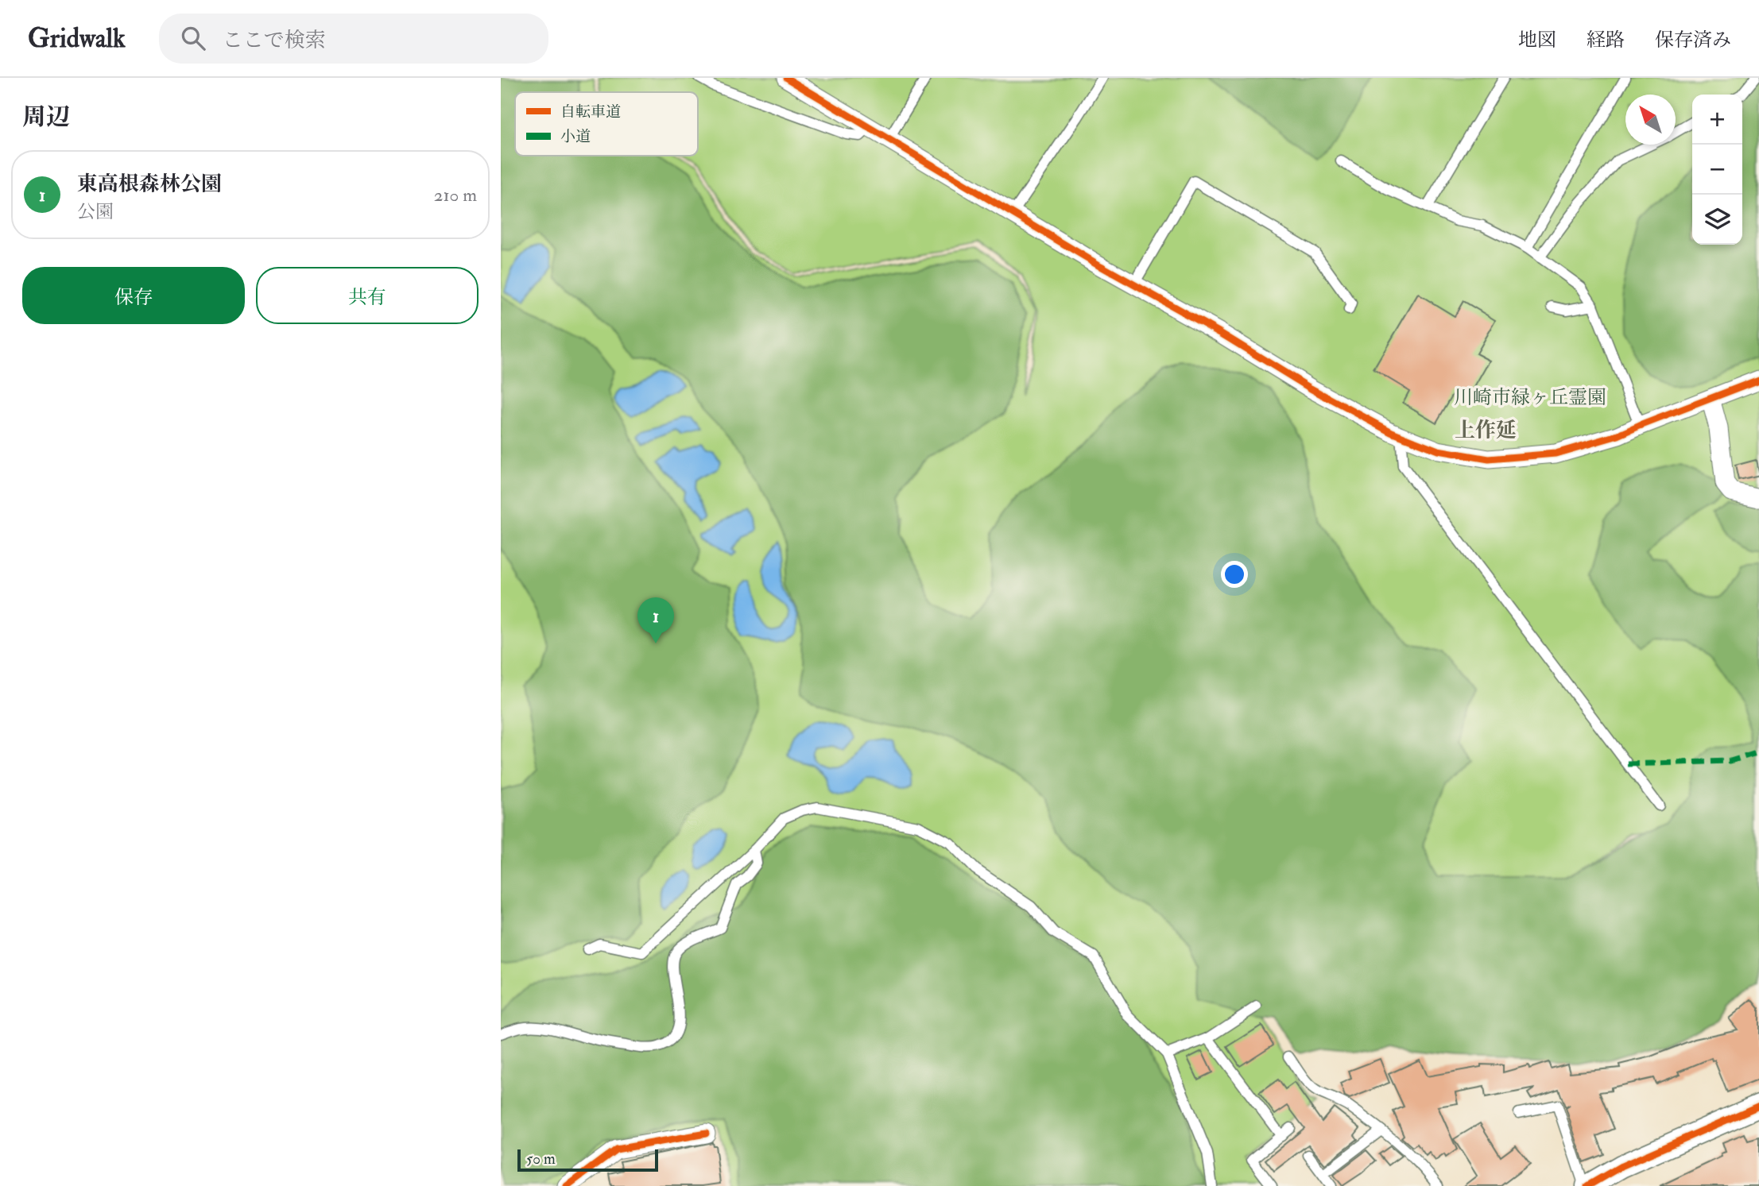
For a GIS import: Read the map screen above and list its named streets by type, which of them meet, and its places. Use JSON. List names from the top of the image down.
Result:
{
  "districts": ["上作延"],
  "parks": ["川崎市緑ヶ丘霊園"],
  "legend": ["自転車道", "小道"],
  "scale_bar": "50 m",
  "north": "top left",
  "page": {
    "header": "Gridwalk",
    "search": "ここで検索",
    "nav": ["地図", "経路", "保存済み"],
    "heading": "周辺",
    "map_buttons": ["+", "−"],
    "list": [
      {
        "mark": "1",
        "name": "東高根森林公園",
        "note": "公園",
        "value": "210 m"
      }
    ],
    "buttons": ["保存", "共有"],
    "pins": "1",
    "scale": "50 m"
  }
}
